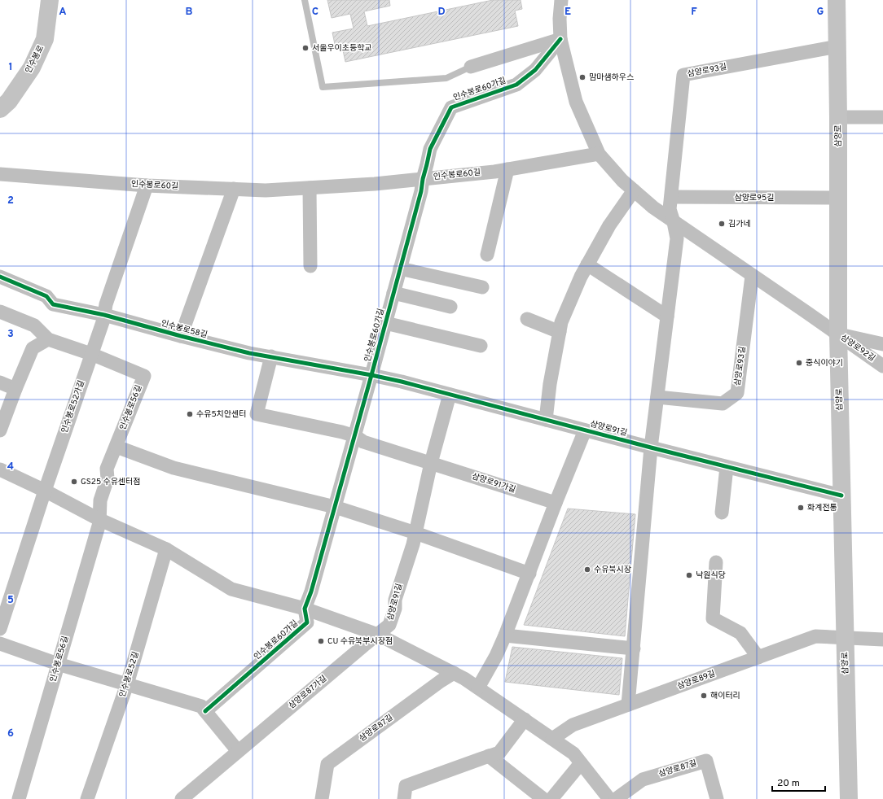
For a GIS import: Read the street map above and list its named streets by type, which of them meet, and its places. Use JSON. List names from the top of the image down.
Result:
{
  "streets": {
    "main road": ["인수봉로", "삼양로"],
    "street": [
      "삼양로93길",
      "인수봉로60가길",
      "인수봉로60길",
      "삼양로95길",
      "인수봉로58길",
      "삼양로92길",
      "인수봉로52가길",
      "인수봉로56길",
      "삼양로91길",
      "삼양로91가길",
      "인수봉로52길",
      "삼양로89길",
      "삼양로87가길",
      "삼양로87길"
    ]
  },
  "crossings": [
    ["삼양로93길", "삼양로"],
    ["삼양로93길", "삼양로95길"],
    ["삼양로93길", "삼양로91길"],
    ["인수봉로60가길", "인수봉로60길"],
    ["인수봉로60가길", "인수봉로58길"],
    ["인수봉로60가길", "삼양로91길"],
    ["삼양로", "삼양로95길"],
    ["삼양로", "삼양로92길"],
    ["삼양로", "삼양로91길"],
    ["삼양로", "삼양로89길"],
    ["인수봉로60길", "인수봉로58길"],
    ["인수봉로60길", "인수봉로52가길"],
    ["인수봉로58길", "인수봉로52가길"],
    ["인수봉로58길", "삼양로91길"],
    ["인수봉로52가길", "인수봉로56길"],
    ["삼양로91길", "삼양로91가길"],
    ["삼양로91길", "삼양로87가길"]
  ],
  "places": [
    "서울우이초등학교",
    "맘마샘하우스",
    "김가네",
    "중식이야기",
    "수유5치안센터",
    "GS25 수유센터점",
    "화계전통",
    "수유북시장",
    "낙원식당",
    "CU 수유북부시장점",
    "해이터리"
  ],
  "scale_bar": "20 m",
  "grid": {
    "columns": [
      "A",
      "B",
      "C",
      "D",
      "E",
      "F",
      "G"
    ],
    "rows": [
      "1",
      "2",
      "3",
      "4",
      "5",
      "6"
    ]
  }
}
